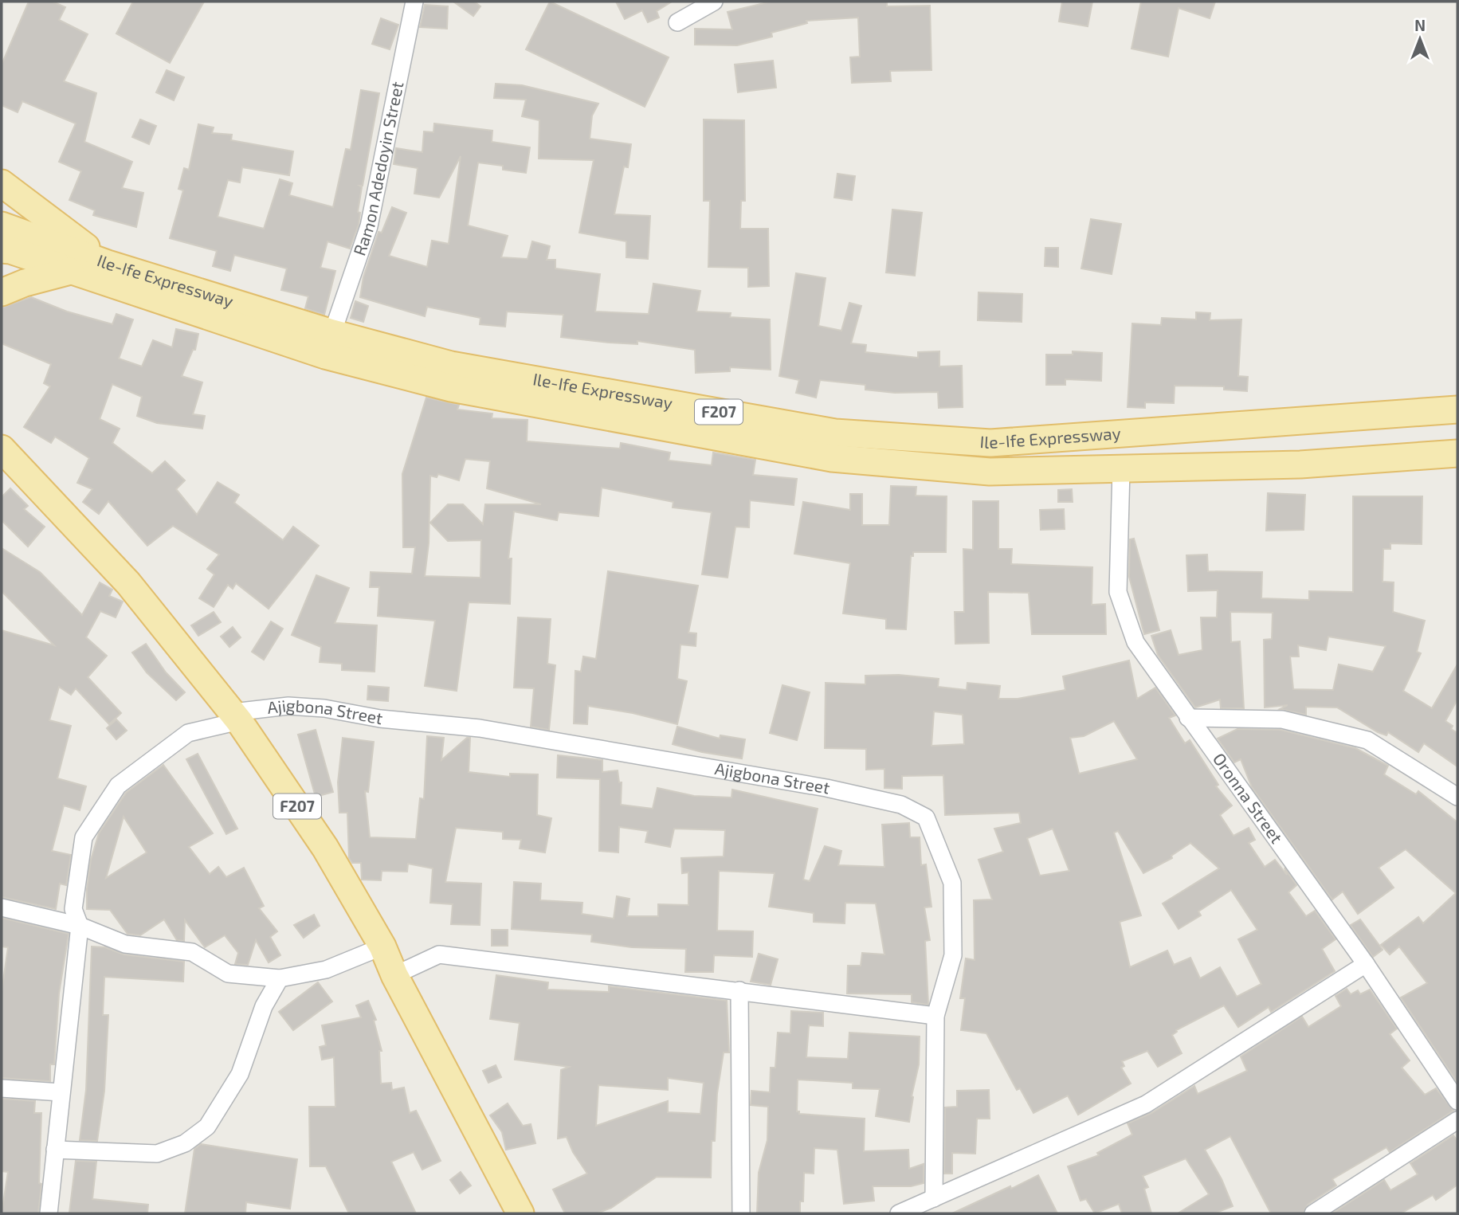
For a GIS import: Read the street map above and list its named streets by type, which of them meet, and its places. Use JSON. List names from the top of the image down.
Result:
{
  "streets": {
    "main road": ["Ile-Ife Expressway", "F207"],
    "street": ["Ramon Adedoyin Street", "Ajigbona Street", "Oronna Street"]
  },
  "crossings": [
    ["Ramon Adedoyin Street", "Ile-Ife Expressway"],
    ["Ile-Ife Expressway", "Oronna Street"],
    ["F207", "Ajigbona Street"]
  ],
  "north": "top"
}
